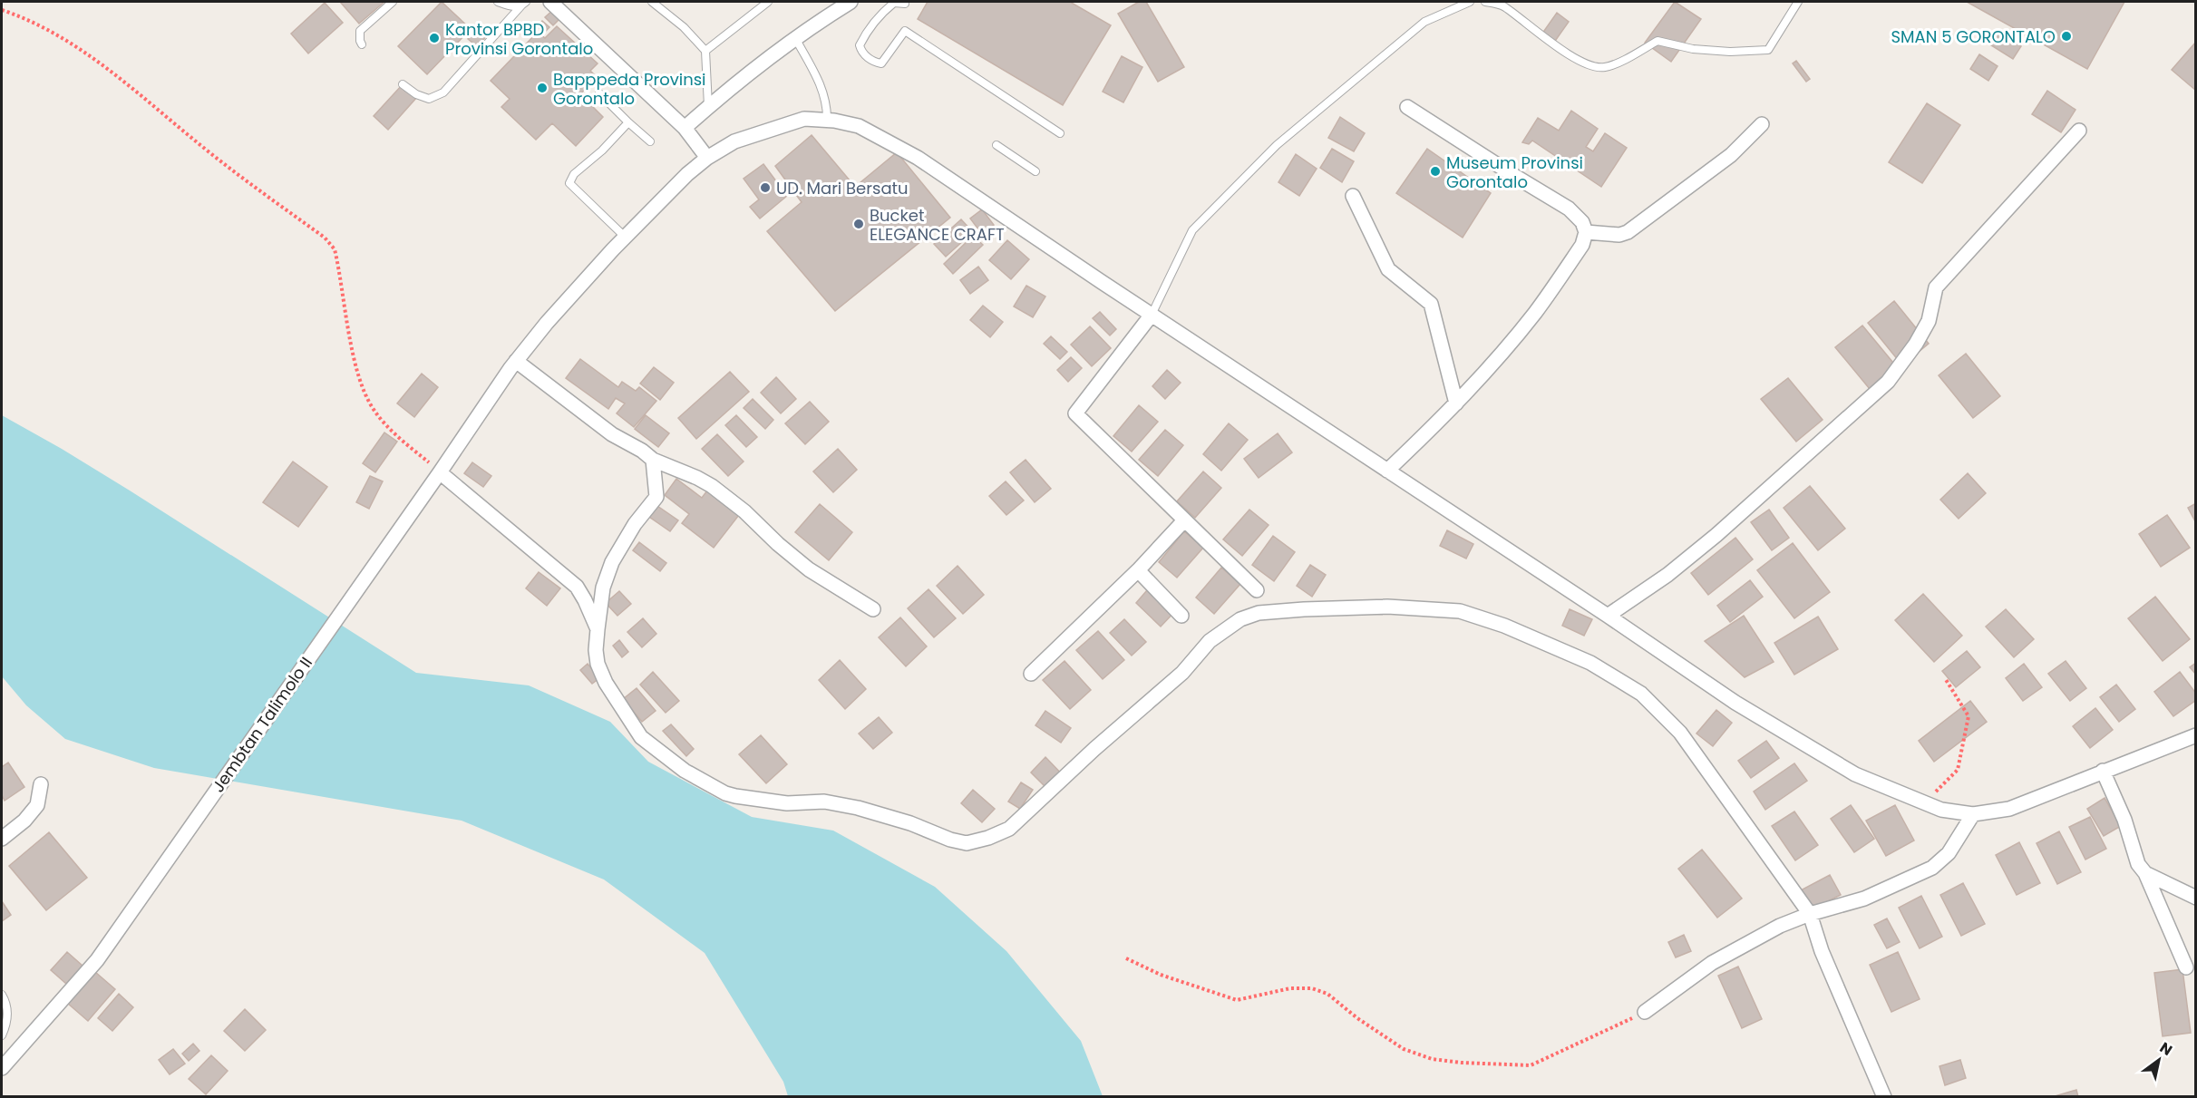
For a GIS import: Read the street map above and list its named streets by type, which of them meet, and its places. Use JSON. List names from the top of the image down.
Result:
{
  "streets": {
    "street": ["Jembtan Talimolo II"]
  },
  "places": [
    "SMAN 5 GORONTALO",
    "Kantor BPBD Provinsi Gorontalo",
    "Bapppeda Provinsi Gorontalo",
    "Museum Provinsi Gorontalo",
    "UD. Mari Bersatu",
    "Bucket ELEGANCE CRAFT"
  ],
  "north": "top right"
}
